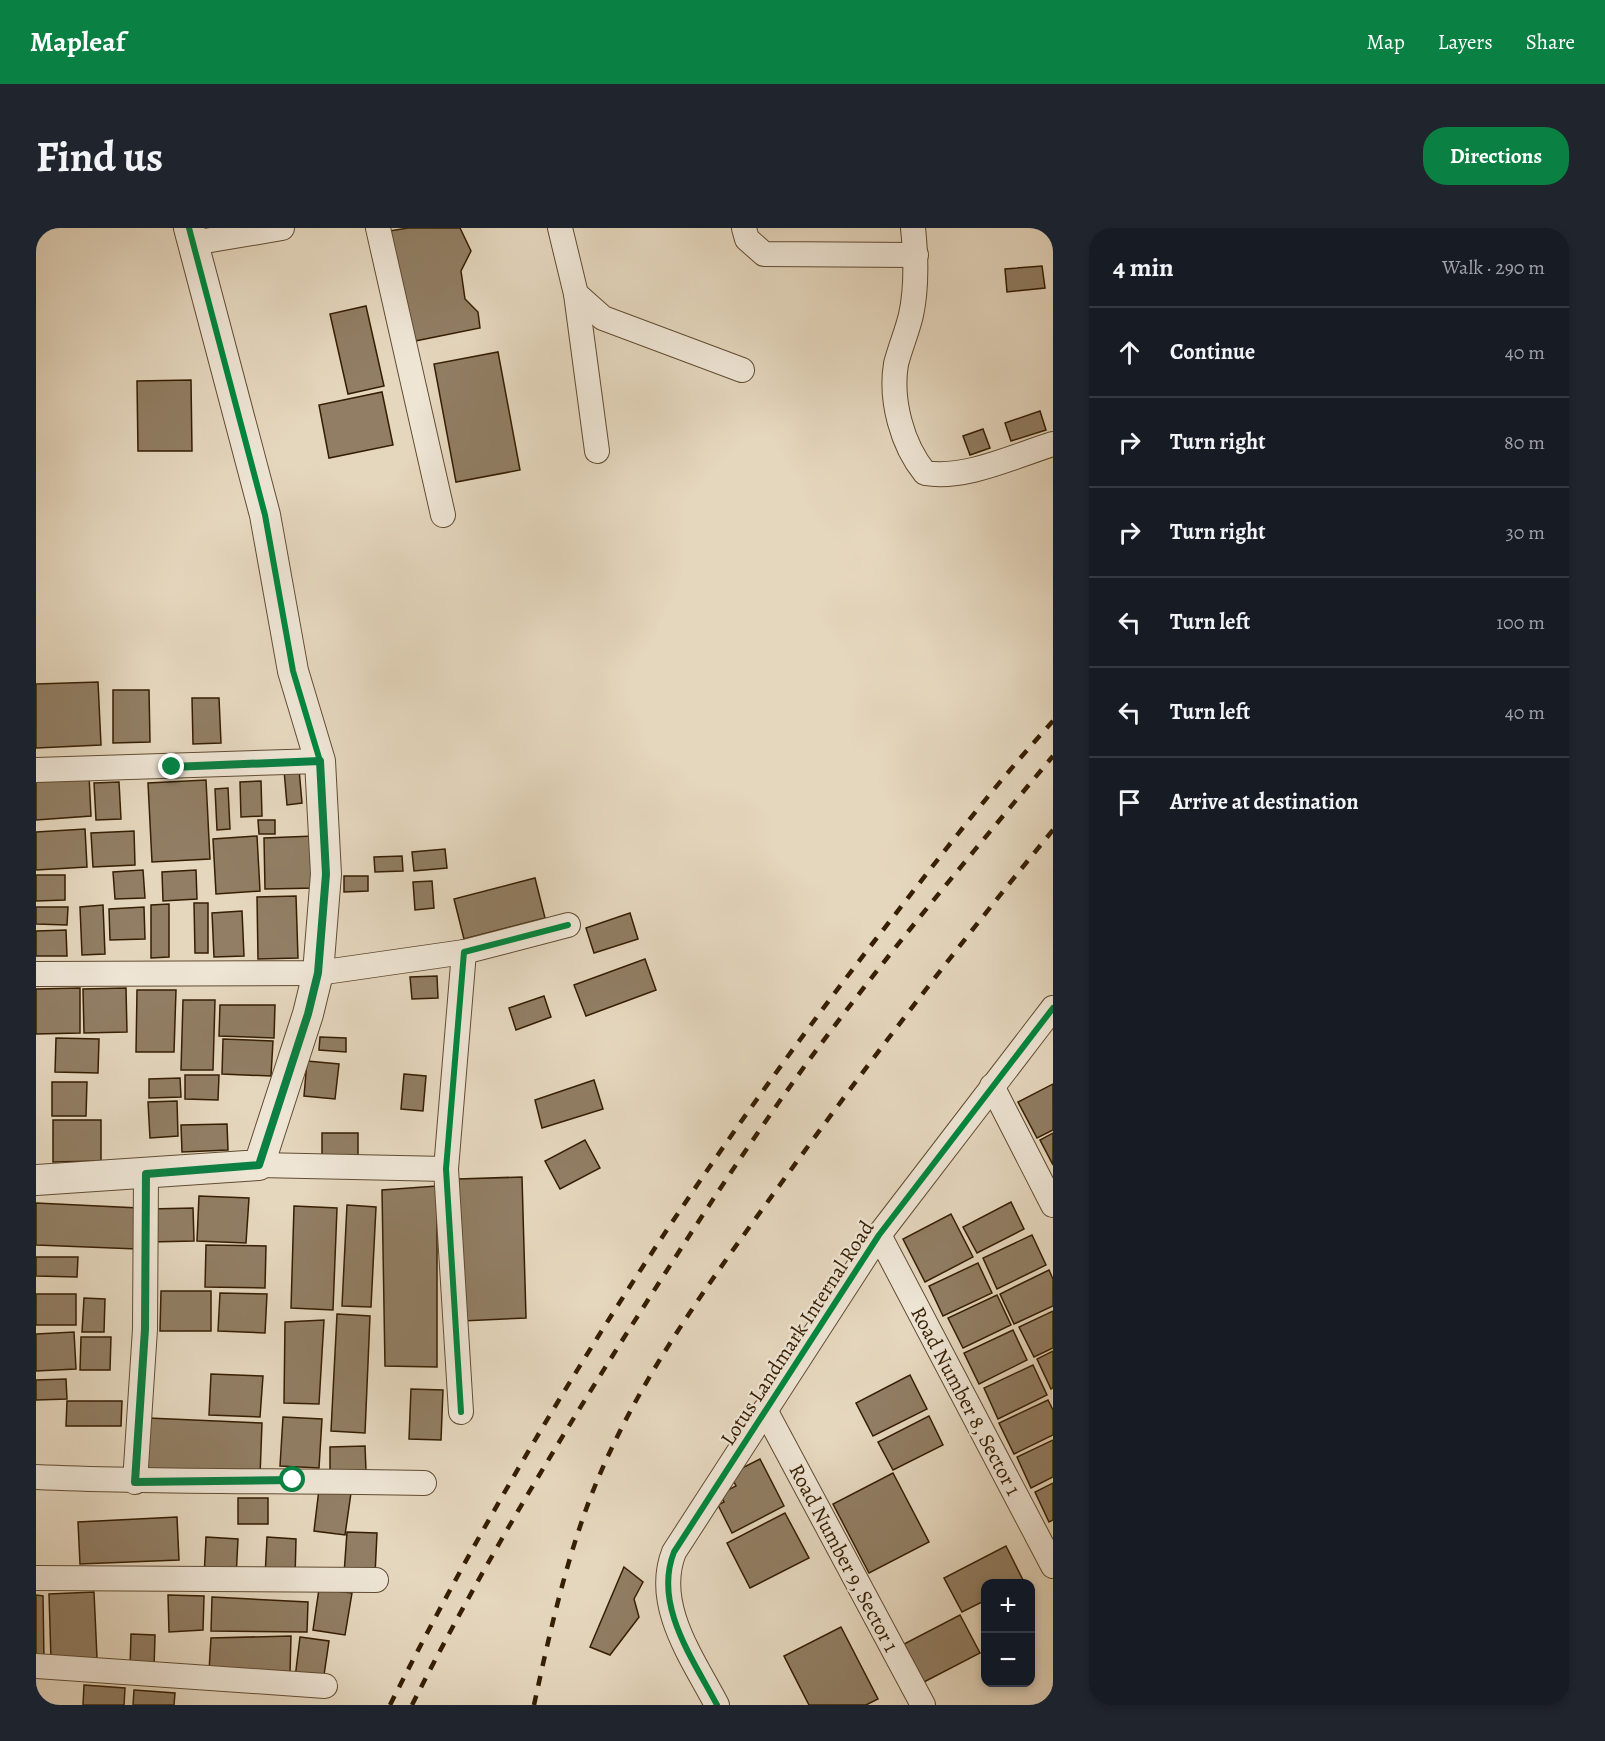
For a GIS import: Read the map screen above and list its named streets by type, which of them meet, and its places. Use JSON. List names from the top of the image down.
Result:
{
  "streets": {
    "street": ["Lotus Landmark Internal Road", "Road Number 8, Sector 1", "Road Number 9, Sector 1"]
  },
  "crossings": [
    ["Lotus Landmark Internal Road", "Road Number 8, Sector 1"],
    ["Lotus Landmark Internal Road", "Road Number 9, Sector 1"]
  ],
  "page": {
    "header": "Mapleaf",
    "nav": ["Map", "Layers", "Share"],
    "buttons": "Directions",
    "title": "Find us",
    "heading": ["4 min", "Walk · 290 m"],
    "list": [
      ["Continue", "40 m"],
      ["Turn right", "80 m"],
      ["Turn right", "30 m"],
      ["Turn left", "100 m"],
      ["Turn left", "40 m"],
      "Arrive at destination"
    ],
    "map_buttons": ["+", "−"]
  }
}
